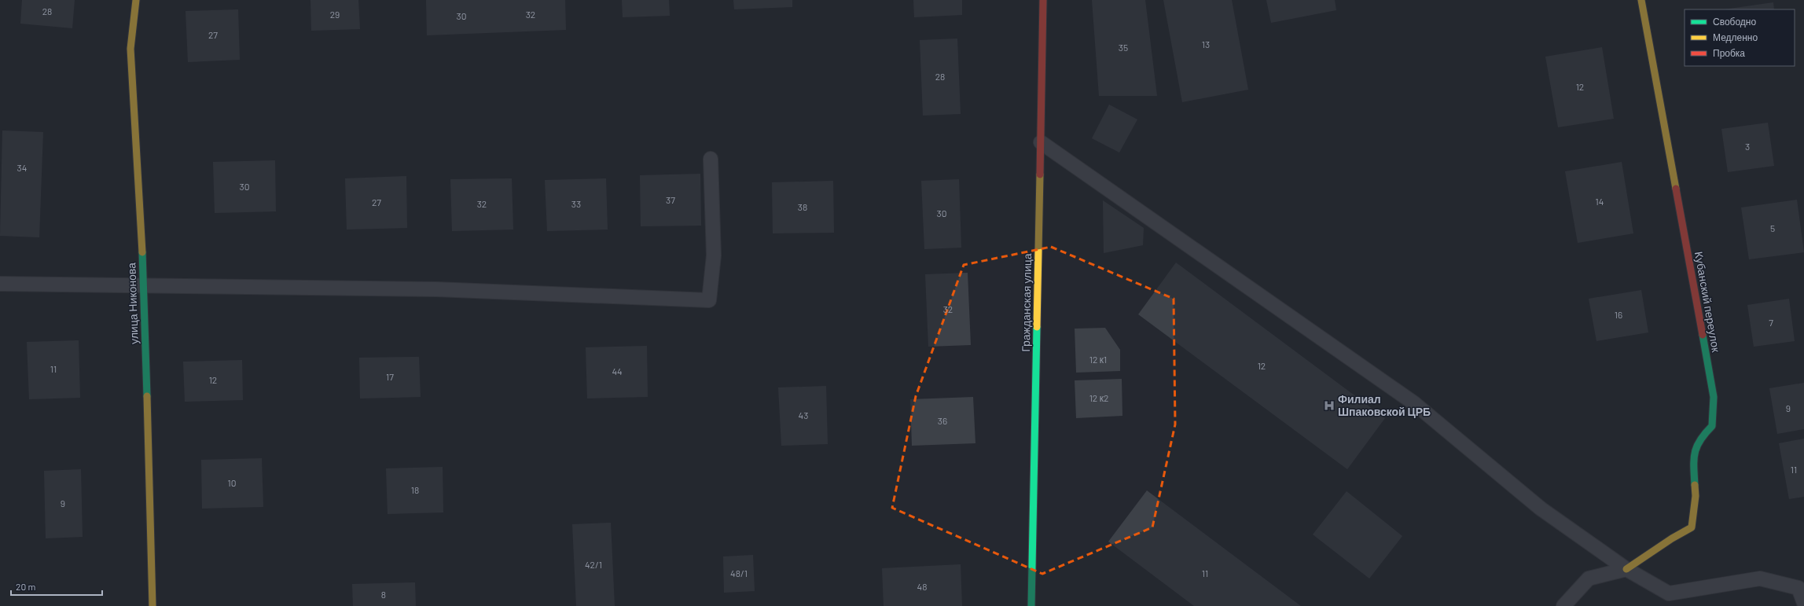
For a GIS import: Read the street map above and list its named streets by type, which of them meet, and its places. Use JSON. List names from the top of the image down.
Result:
{
  "streets": {
    "street": ["Кубанский переулок", "Гражданская улица", "улица Никонова"]
  },
  "places": {
    "hospital": ["Филиал Шпаковской ЦРБ"]
  },
  "house_numbers": [
    "28",
    "29",
    "32",
    "30",
    "27",
    "13",
    "35",
    "28",
    "12",
    "3",
    "34",
    "30",
    "37",
    "14",
    "27",
    "32",
    "33",
    "38",
    "30",
    "5",
    "32",
    "16",
    "7",
    "12 к1",
    "12",
    "11",
    "44",
    "17",
    "12",
    "12 к2",
    "9",
    "43",
    "36",
    "11",
    "10",
    "18",
    "9",
    "42/1",
    "48/1",
    "11",
    "48",
    "8"
  ],
  "legend": ["Свободно", "Медленно", "Пробка"],
  "scale_bar": "20 m"
}
